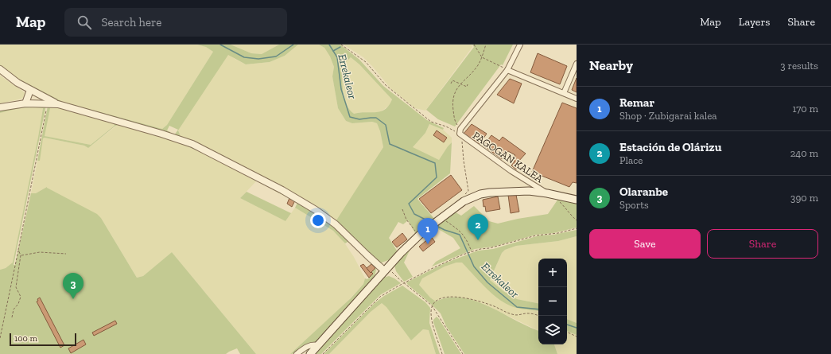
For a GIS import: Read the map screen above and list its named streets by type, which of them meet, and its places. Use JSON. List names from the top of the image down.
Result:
{
  "streets": {
    "street": ["PAGOGAN KALEA"]
  },
  "water": ["Errekaleor"],
  "scale_bar": "100 m",
  "page": {
    "header": "Map",
    "search": "Search here",
    "nav": ["Map", "Layers", "Share"],
    "heading": ["Nearby", "3 results"],
    "list": [
      {
        "mark": "1",
        "name": "Remar",
        "note": "Shop · Zubigarai kalea",
        "value": "170 m"
      },
      {
        "mark": "2",
        "name": "Estación de Olárizu",
        "note": "Place",
        "value": "240 m"
      },
      {
        "mark": "3",
        "name": "Olaranbe",
        "note": "Sports",
        "value": "390 m"
      }
    ],
    "pins": ["2", "1", "3"],
    "buttons": ["Save", "Share"],
    "map_buttons": ["+", "−"],
    "scale": "100 m"
  }
}
